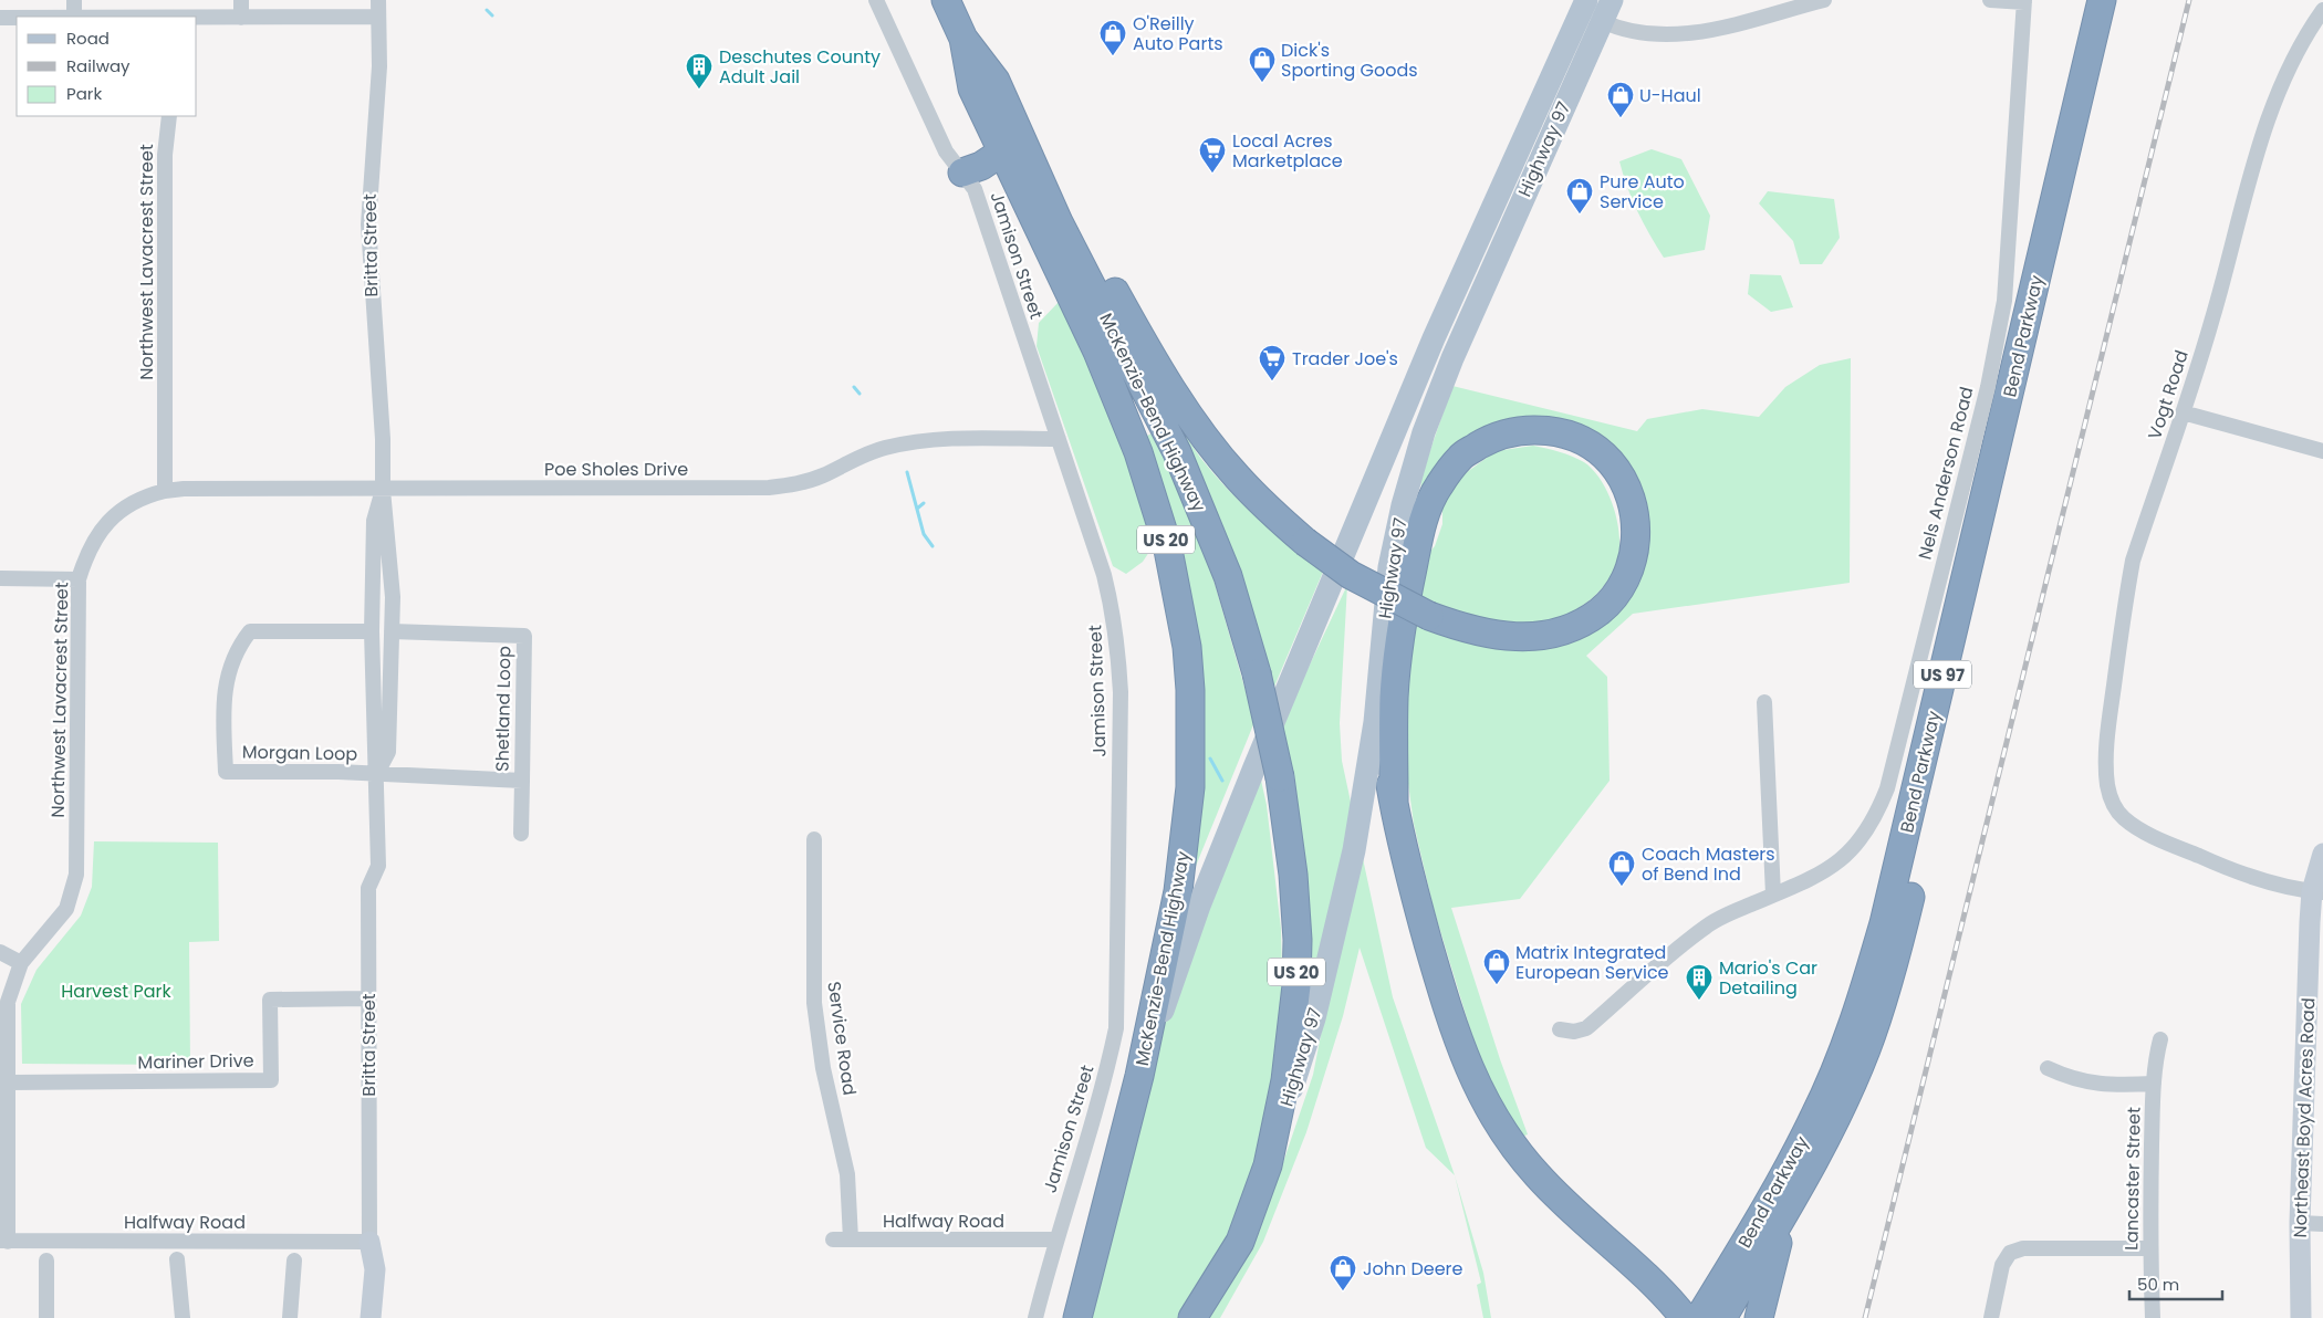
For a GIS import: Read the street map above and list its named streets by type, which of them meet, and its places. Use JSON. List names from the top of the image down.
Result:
{
  "streets": {
    "highway": [
      "Bend Parkway",
      "McKenzie-Bend Highway",
      "US 20",
      "US 97"
    ],
    "main road": ["Highway 97"],
    "street": [
      "Britta Street",
      "Jamison Street",
      "Northwest Lavacrest Street",
      "Vogt Road",
      "Poe Sholes Drive",
      "Nels Anderson Road",
      "Shetland Loop",
      "Morgan Loop",
      "Service Road",
      "Mariner Drive",
      "Northeast Boyd Acres Road",
      "Lancaster Street",
      "Halfway Road"
    ]
  },
  "crossings": [
    ["Highway 97", "McKenzie-Bend Highway"],
    ["Britta Street", "Poe Sholes Drive"],
    ["Britta Street", "Shetland Loop"],
    ["Britta Street", "Morgan Loop"],
    ["Britta Street", "Mariner Drive"],
    ["Britta Street", "Halfway Road"],
    ["Jamison Street", "Poe Sholes Drive"],
    ["Jamison Street", "Halfway Road"],
    ["Northwest Lavacrest Street", "Poe Sholes Drive"],
    ["Northwest Lavacrest Street", "Mariner Drive"],
    ["Northwest Lavacrest Street", "Halfway Road"],
    ["Vogt Road", "Northeast Boyd Acres Road"],
    ["Shetland Loop", "Morgan Loop"],
    ["Service Road", "Halfway Road"]
  ],
  "parks": ["Harvest Park"],
  "places": {
    "shop": [
      "O'Reilly Auto Parts",
      "Dick's Sporting Goods",
      "U-Haul",
      "Pure Auto Service",
      "Coach Masters of Bend Ind",
      "Matrix Integrated European Service",
      "John Deere"
    ],
    "building": ["Deschutes County Adult Jail", "Mario's Car Detailing"],
    "supermarket": ["Local Acres Marketplace", "Trader Joe's"]
  },
  "legend": ["Road", "Railway", "Park"],
  "scale_bar": "50 m"
}
